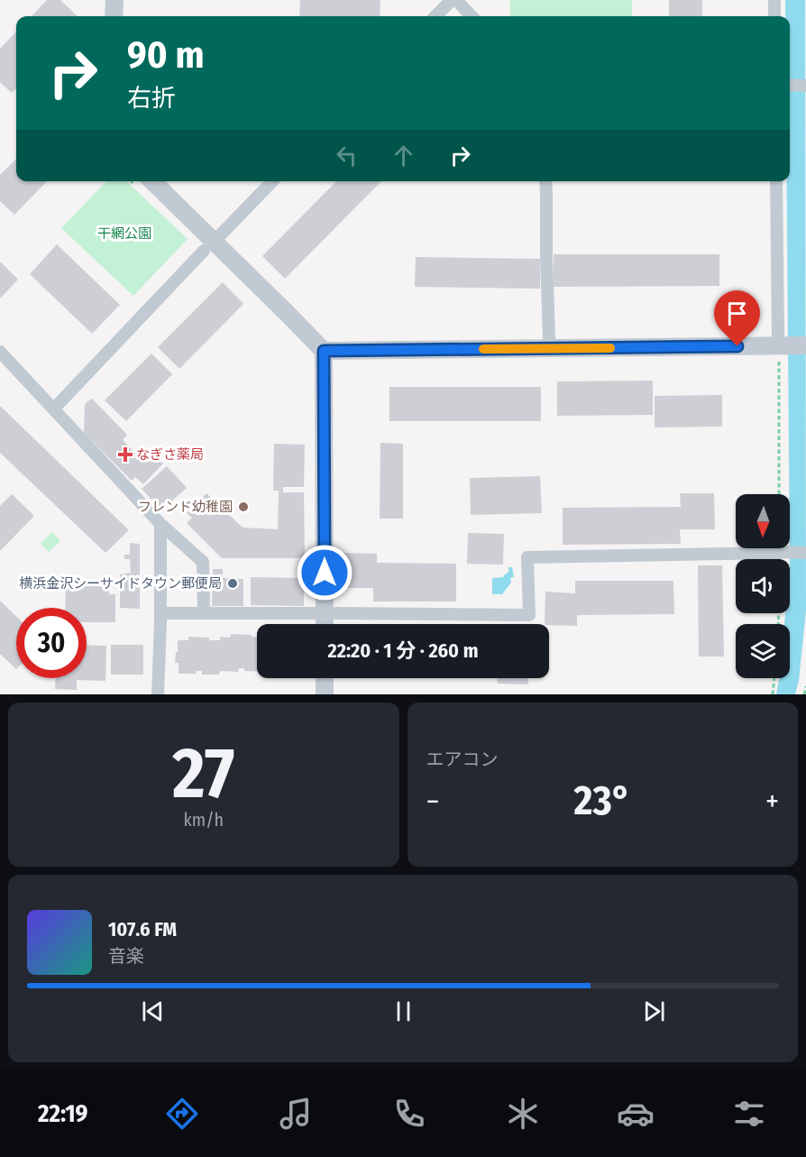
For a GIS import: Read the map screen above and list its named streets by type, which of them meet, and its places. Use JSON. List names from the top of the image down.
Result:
{
  "parks": ["干網公園"],
  "places": {
    "health": ["なぎさ薬局"],
    "other": ["フレンド幼稚園", "横浜金沢シーサイドタウン郵便局"]
  },
  "north": "bottom",
  "page": {
    "turn": ["90 m", "右折"],
    "limit": "30",
    "trip": "22:20 · 1 分 · 260 m",
    "tile": [
      ["27", "km/h"],
      "エアコン"
    ],
    "heat": ["−", "23°", "+"],
    "song": ["107.6 FM", "音楽"],
    "tabs": "22:19"
  }
}
